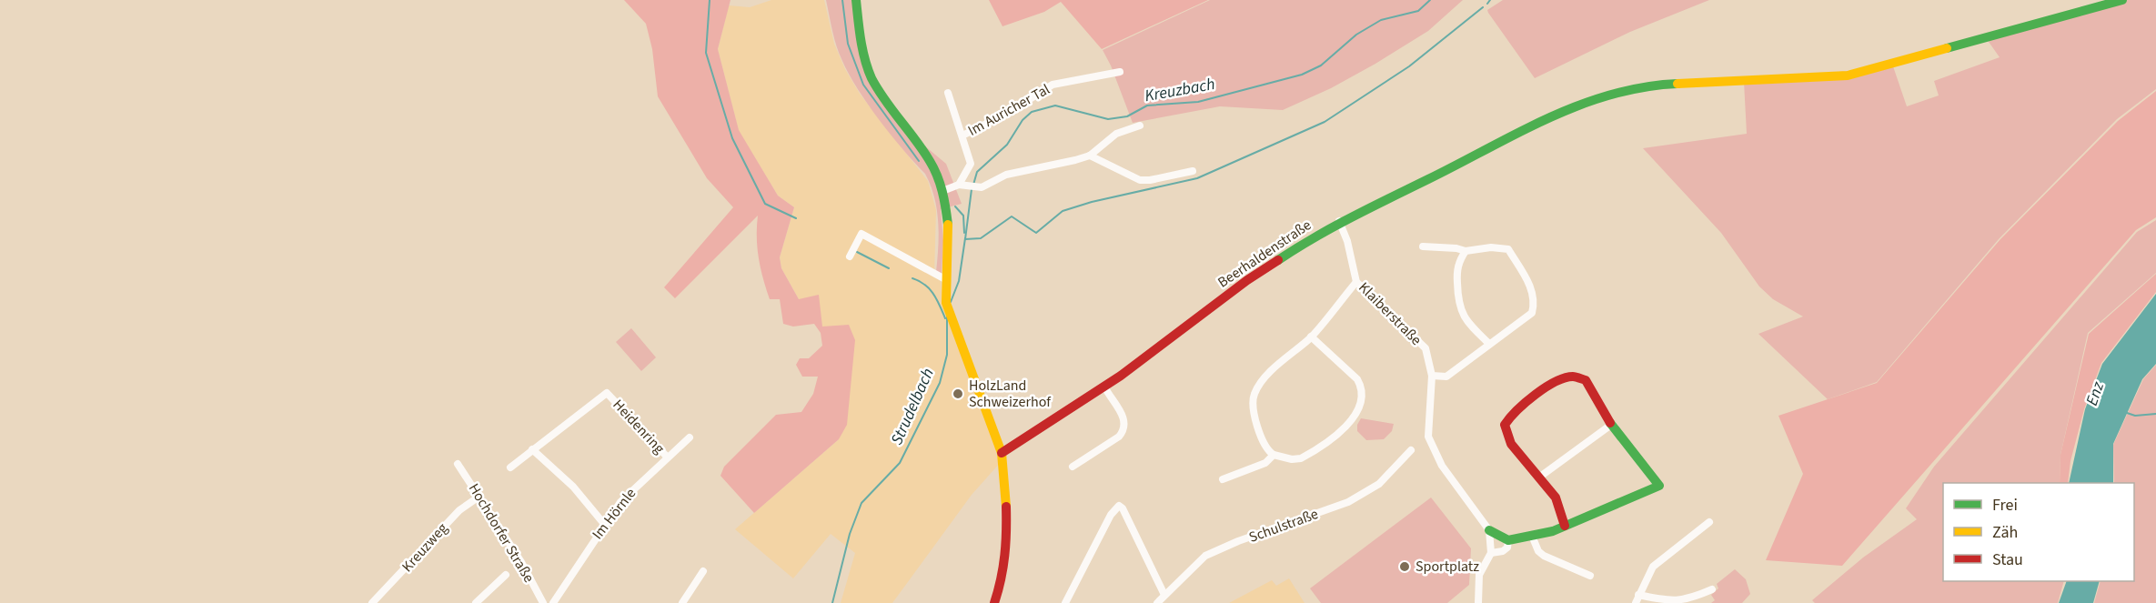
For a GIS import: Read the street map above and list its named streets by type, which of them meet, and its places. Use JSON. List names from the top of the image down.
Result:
{
  "streets": {
    "street": [
      "Im Auricher Tal",
      "Beerhaldenstraße",
      "Klaiberstraße",
      "Heidenring",
      "Im Hörnle",
      "Schulstraße",
      "Hochdorfer Straße",
      "Kreuzweg"
    ]
  },
  "crossings": [
    ["Beerhaldenstraße", "Klaiberstraße"],
    ["Heidenring", "Im Hörnle"],
    ["Hochdorfer Straße", "Kreuzweg"]
  ],
  "water": ["Kreuzbach", "Enz", "Strudelbach"],
  "places": ["HolzLand Schweizerhof", "Sportplatz"],
  "legend": ["Frei", "Zäh", "Stau"]
}
